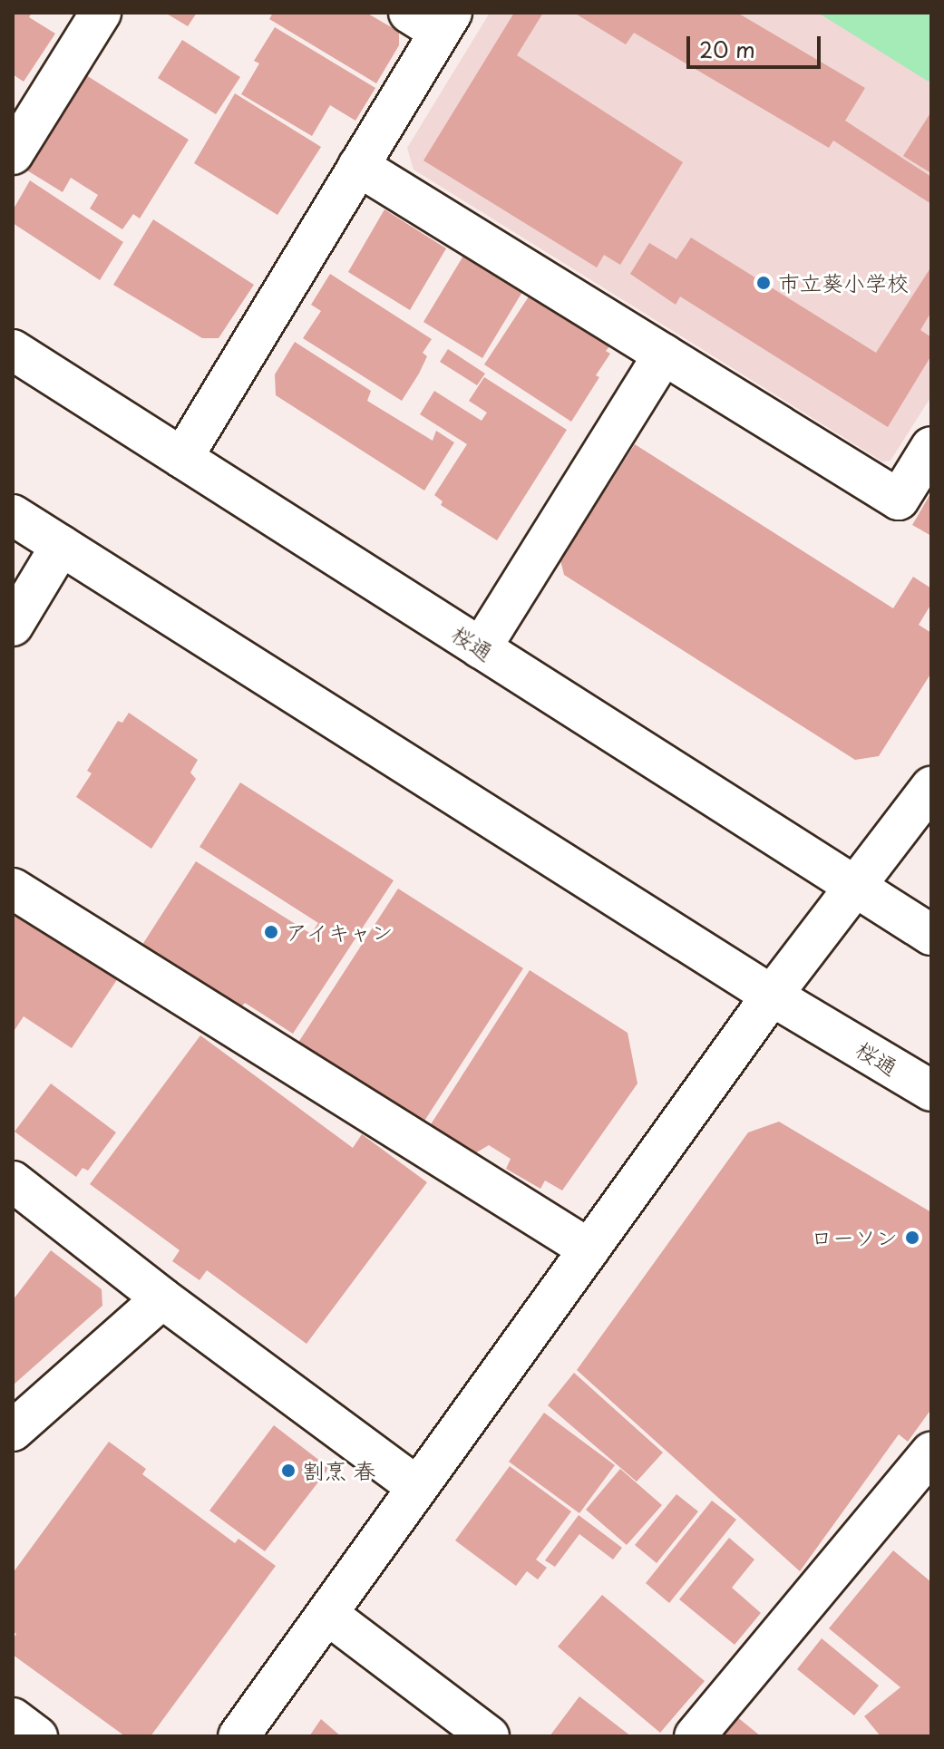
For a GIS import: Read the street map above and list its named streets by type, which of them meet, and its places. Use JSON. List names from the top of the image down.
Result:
{
  "streets": {
    "street": ["桜通"]
  },
  "places": [
    "市立葵小学校",
    "アイキャン",
    "ローソン",
    "割烹 春"
  ],
  "scale_bar": "20 m"
}
